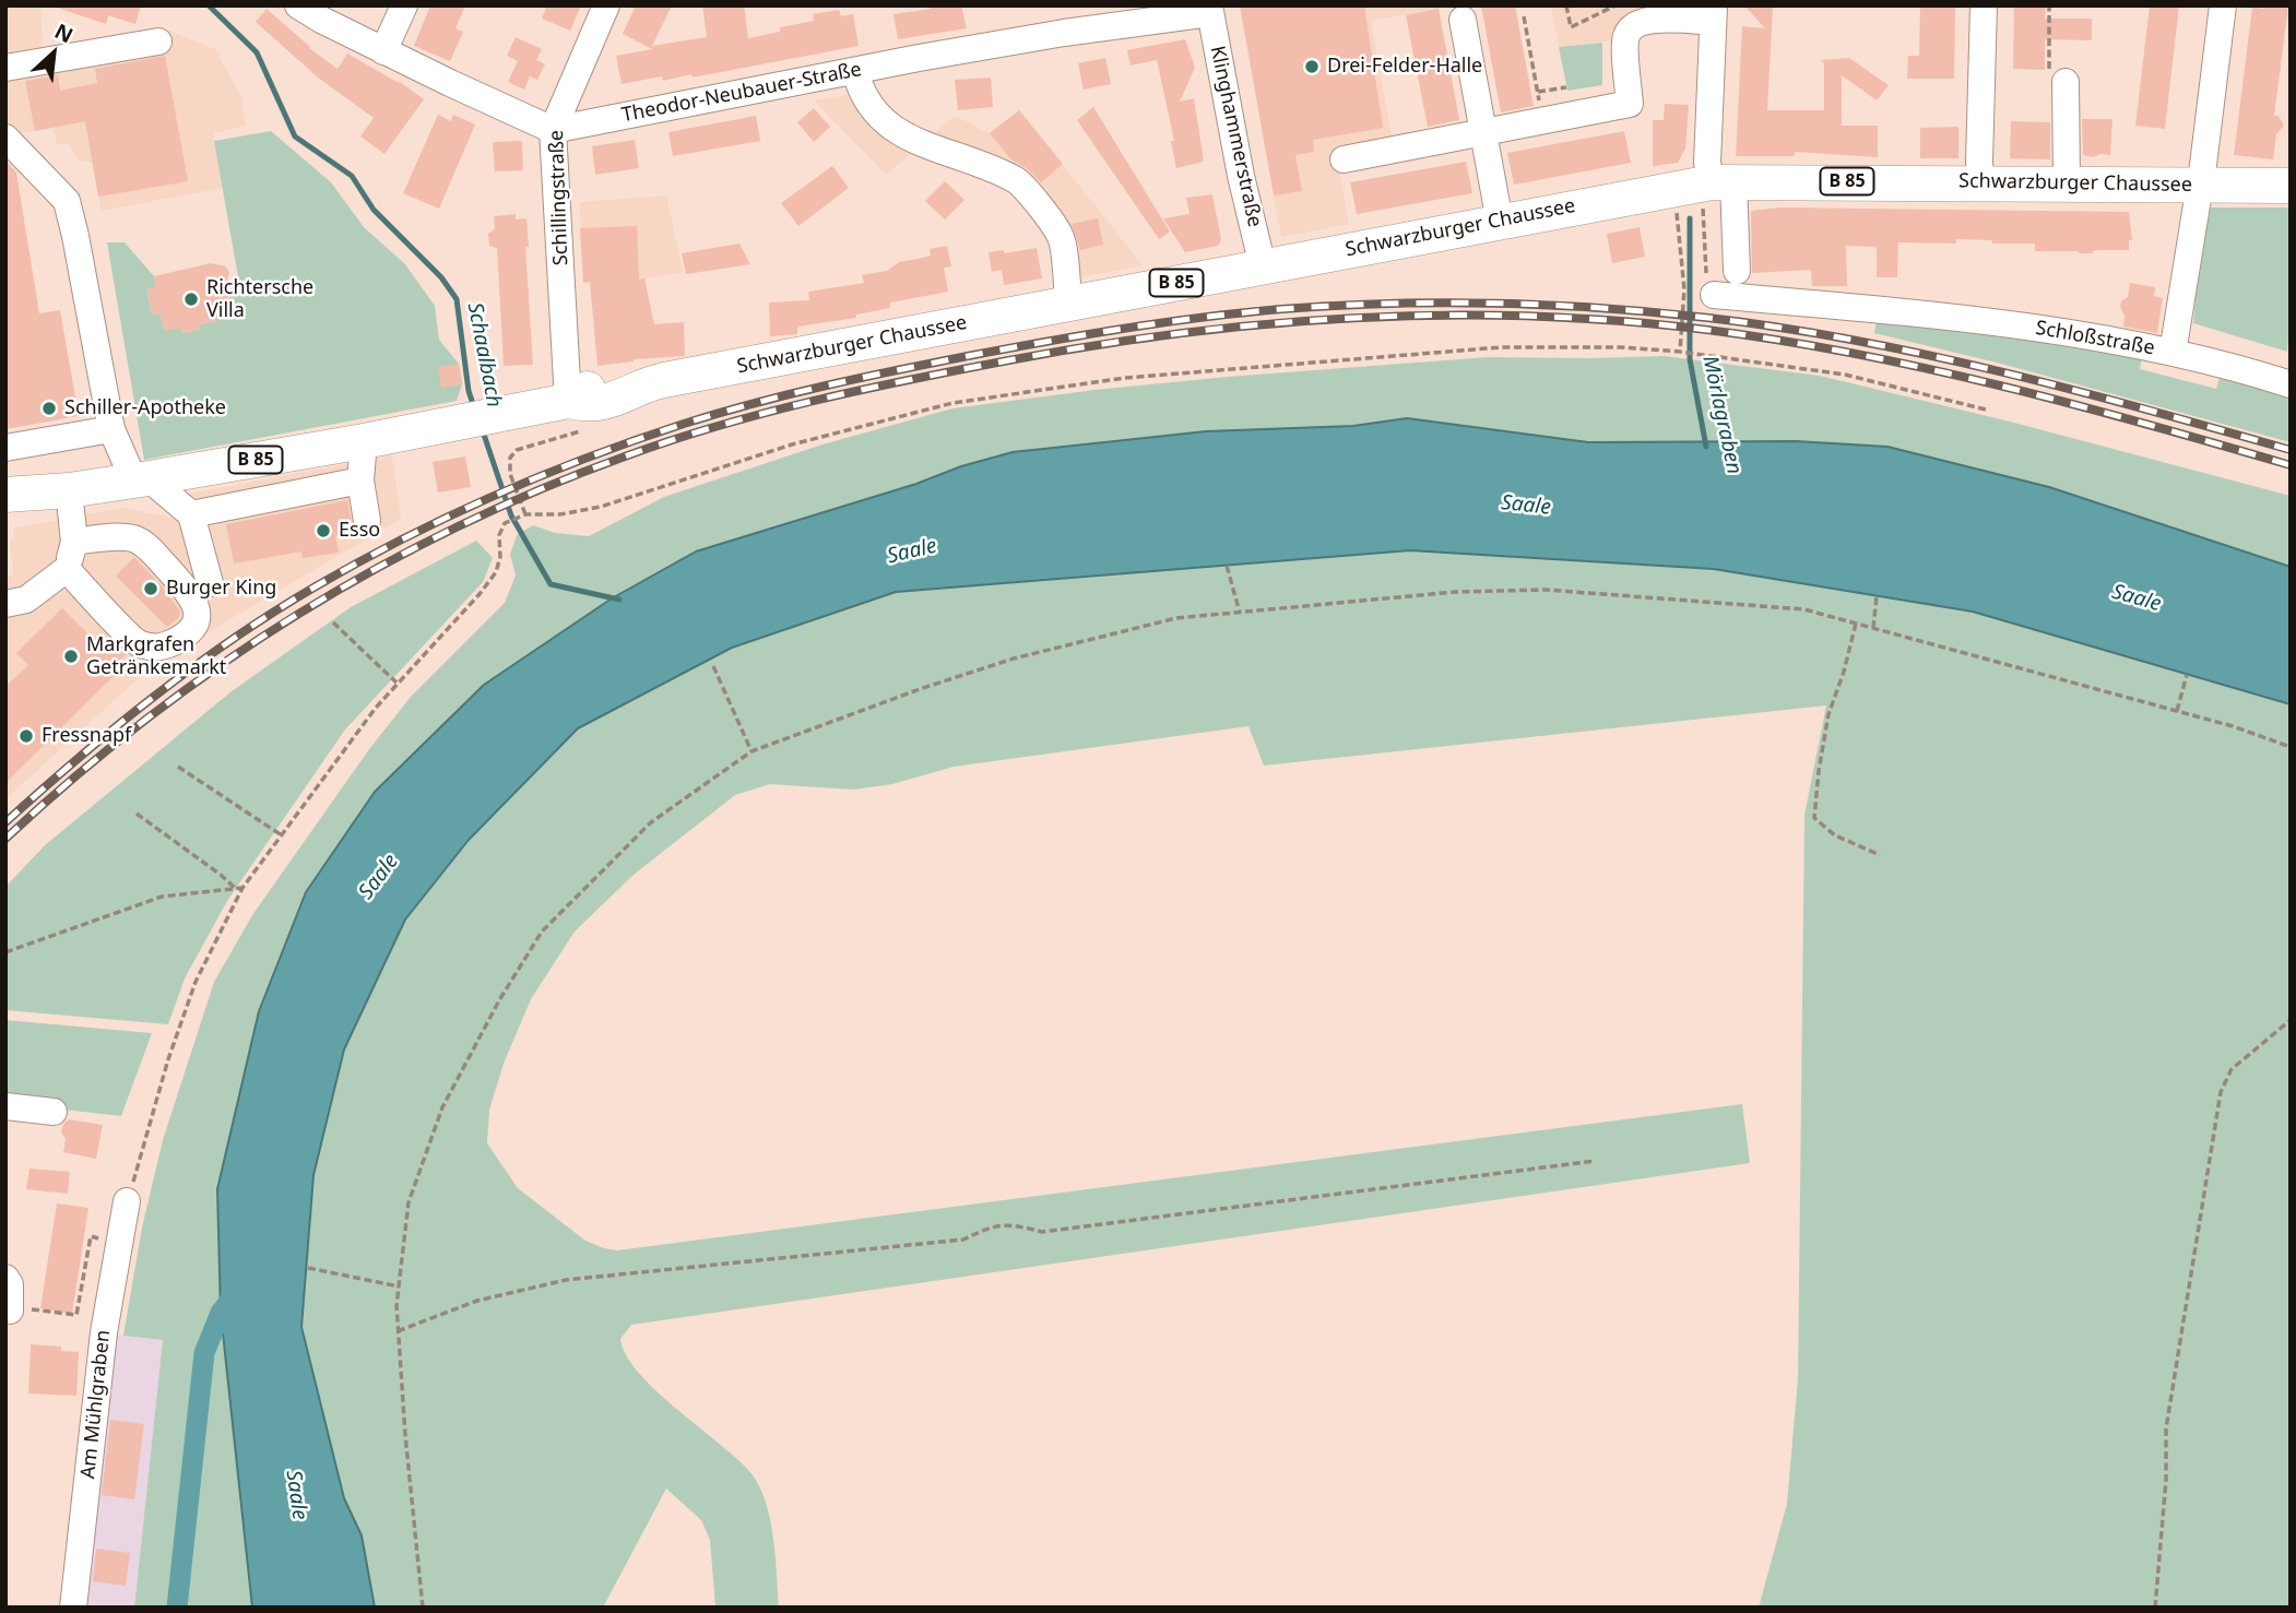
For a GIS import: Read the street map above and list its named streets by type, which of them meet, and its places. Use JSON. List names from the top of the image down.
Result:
{
  "streets": {
    "main road": ["B 85", "Schwarzburger Chaussee"],
    "street": [
      "Theodor-Neubauer-Straße",
      "Klinghammerstraße",
      "Schillingstraße",
      "Schloßstraße",
      "Am Mühlgraben"
    ]
  },
  "crossings": [
    ["Theodor-Neubauer-Straße", "Klinghammerstraße"],
    ["Theodor-Neubauer-Straße", "Schillingstraße"],
    ["Klinghammerstraße", "Schwarzburger Chaussee"],
    ["Schwarzburger Chaussee", "Schillingstraße"],
    ["Schwarzburger Chaussee", "Schloßstraße"]
  ],
  "water": ["Schaalbach", "Mörlagraben", "Saale"],
  "places": [
    "Drei-Felder-Halle",
    "Richtersche Villa",
    "Schiller-Apotheke",
    "Esso",
    "Burger King",
    "Markgrafen Getränkemarkt",
    "Fressnapf"
  ],
  "north": "top right"
}
